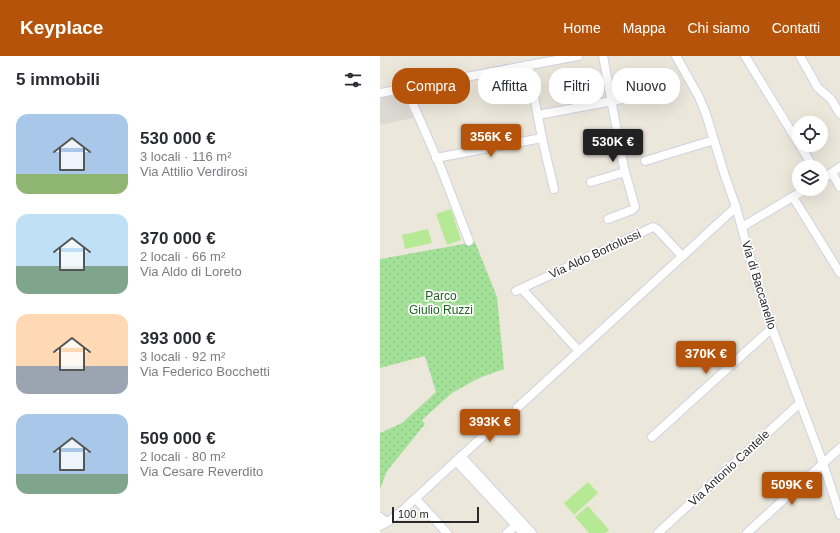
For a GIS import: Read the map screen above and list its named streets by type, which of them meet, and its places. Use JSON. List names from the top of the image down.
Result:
{
  "streets": {
    "street": ["Via Aldo Bortolussi", "Via di Baccanello", "Via Antonio Cantele"]
  },
  "crossings": [
    ["Via di Baccanello", "Via Antonio Cantele"]
  ],
  "parks": ["Parco Giulio Ruzzi"],
  "scale_bar": "100 m",
  "page": {
    "header": "Keyplace",
    "nav": [
      "Home",
      "Mappa",
      "Chi siamo",
      "Contatti"
    ],
    "heading": "5 immobili",
    "chip": [
      "Compra",
      "Affitta",
      "Filtri",
      "Nuovo"
    ],
    "list": [
      {
        "name": "530 000 €",
        "note": "3 locali · 116 m² · Via Attilio Verdirosi"
      },
      {
        "name": "370 000 €",
        "note": "2 locali · 66 m² · Via Aldo di Loreto"
      },
      {
        "name": "393 000 €",
        "note": "3 locali · 92 m² · Via Federico Bocchetti"
      },
      {
        "name": "509 000 €",
        "note": "2 locali · 80 m² · Via Cesare Reverdito"
      }
    ],
    "price": [
      "356K €",
      "530K €",
      "370K €",
      "393K €",
      "509K €"
    ],
    "scale": "100 m"
  }
}
